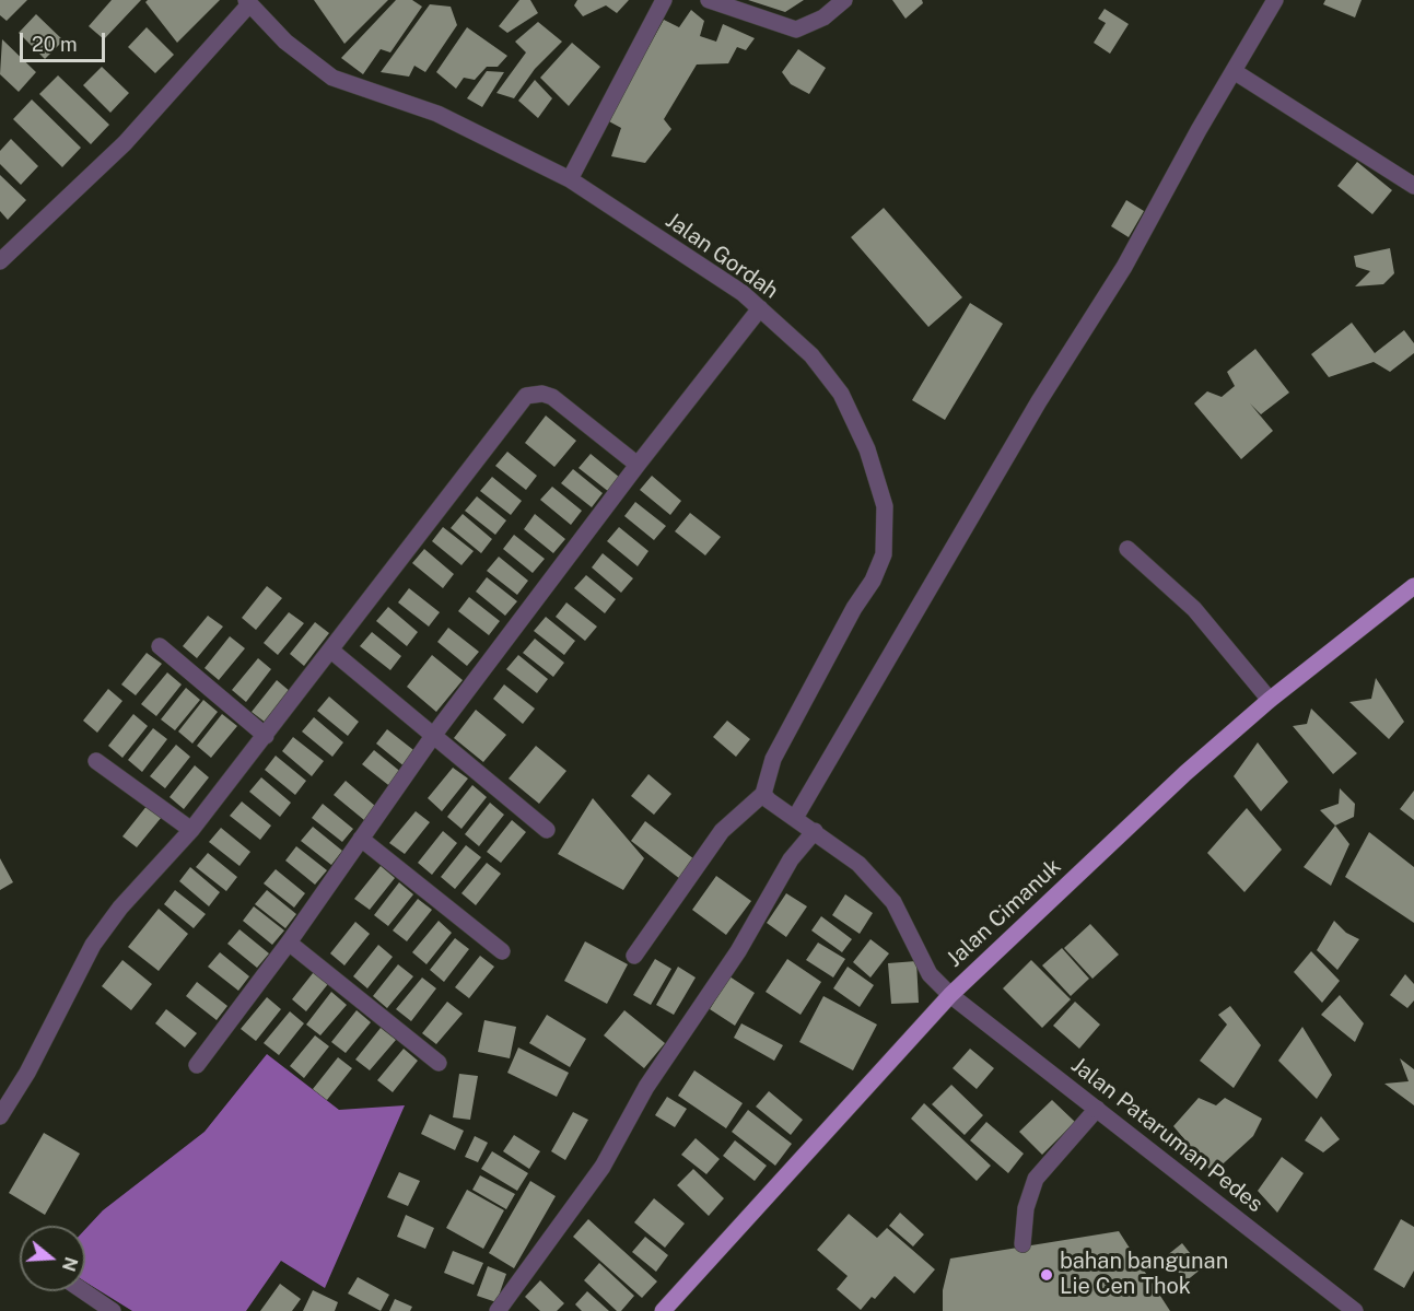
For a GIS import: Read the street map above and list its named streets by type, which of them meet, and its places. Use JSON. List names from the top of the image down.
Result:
{
  "streets": {
    "main road": ["Jalan Cimanuk"],
    "street": ["Jalan Gordah", "Jalan Pataruman Pedes"]
  },
  "crossings": [
    ["Jalan Cimanuk", "Jalan Pataruman Pedes"]
  ],
  "places": ["bahan bangunan Lie Cen Thok"],
  "scale_bar": "20 m",
  "north": "right"
}
